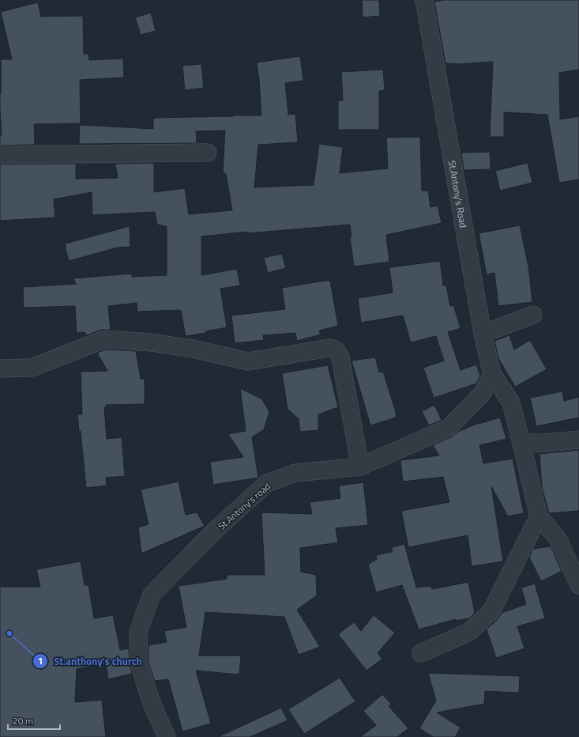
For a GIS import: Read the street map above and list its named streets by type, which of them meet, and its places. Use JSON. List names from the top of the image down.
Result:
{
  "streets": {
    "street": ["St.Antony's Road", "St.Antony's road"]
  },
  "places": ["St.anthony's church"],
  "scale_bar": "20 m"
}
